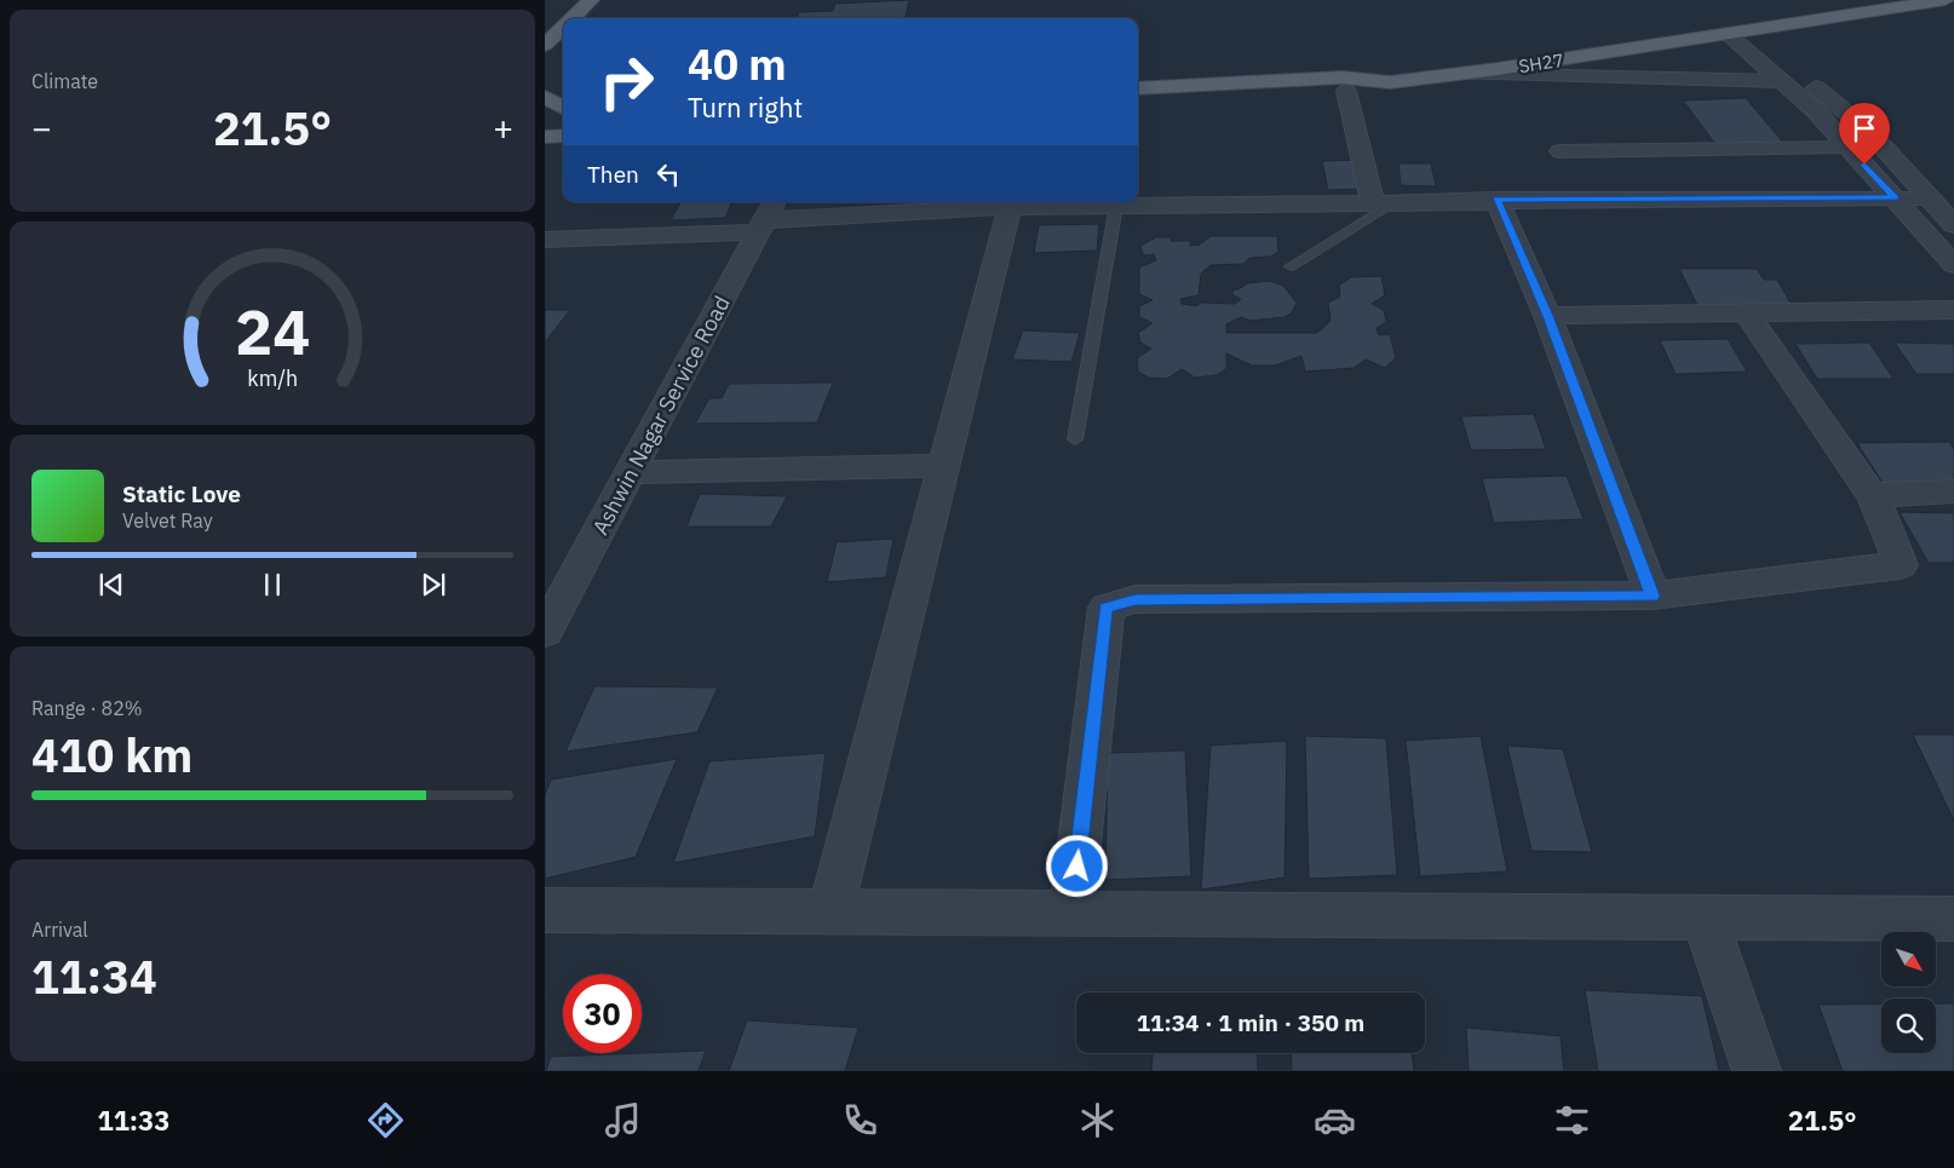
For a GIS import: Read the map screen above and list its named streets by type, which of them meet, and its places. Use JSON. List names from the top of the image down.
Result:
{
  "streets": {
    "main road": ["SH27"],
    "street": ["Ashwin Nagar Service Road"]
  },
  "north": "bottom right",
  "page": {
    "tile": [
      "Climate",
      ["Range · 82%", "410 km"],
      ["Arrival", "11:34"]
    ],
    "turn": ["40 m", "Turn right"],
    "heat": ["−", "21.5°", "+"],
    "then": "Then",
    "song": ["Static Love", "Velvet Ray"],
    "limit": "30",
    "trip": "11:34 · 1 min · 350 m",
    "tabs": ["11:33", "21.5°"],
    "gauge": ["24", "km/h"]
  }
}
